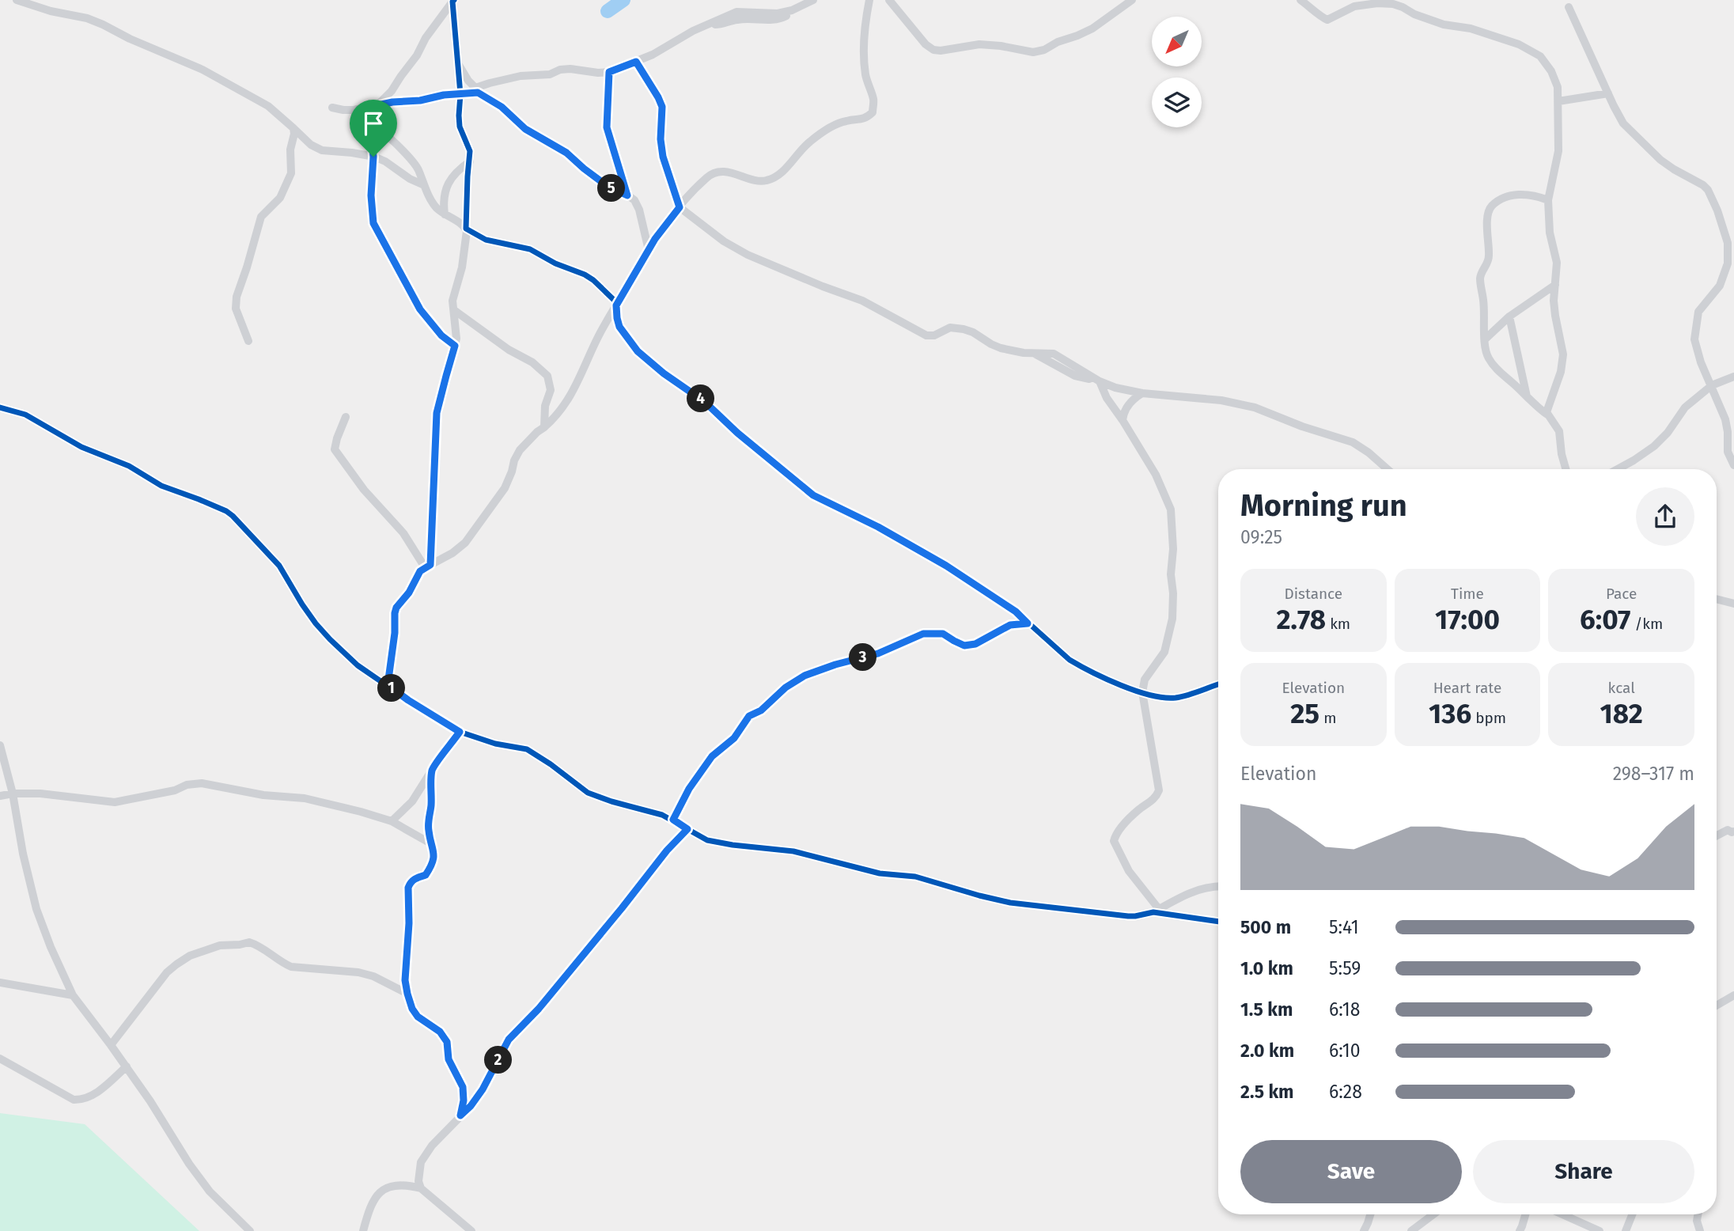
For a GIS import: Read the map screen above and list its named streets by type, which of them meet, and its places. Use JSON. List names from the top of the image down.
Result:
{
  "north": "bottom left",
  "page": {
    "pins": [
      "5",
      "4",
      "3",
      "1",
      "2"
    ],
    "heading": ["Morning run", "09:25"],
    "stats": [
      ["Distance", "2.78 km"],
      ["Time", "17:00"],
      ["Pace", "6:07 /km"],
      ["Elevation", "25 m"],
      ["Heart rate", "136 bpm"],
      ["kcal", "182"]
    ],
    "chart": ["Elevation", "298–317 m"],
    "list": [
      {
        "name": "500 m",
        "note": "5:41"
      },
      {
        "name": "1.0 km",
        "note": "5:59"
      },
      {
        "name": "1.5 km",
        "note": "6:18"
      },
      {
        "name": "2.0 km",
        "note": "6:10"
      },
      {
        "name": "2.5 km",
        "note": "6:28"
      }
    ],
    "buttons": ["Save", "Share"]
  }
}
